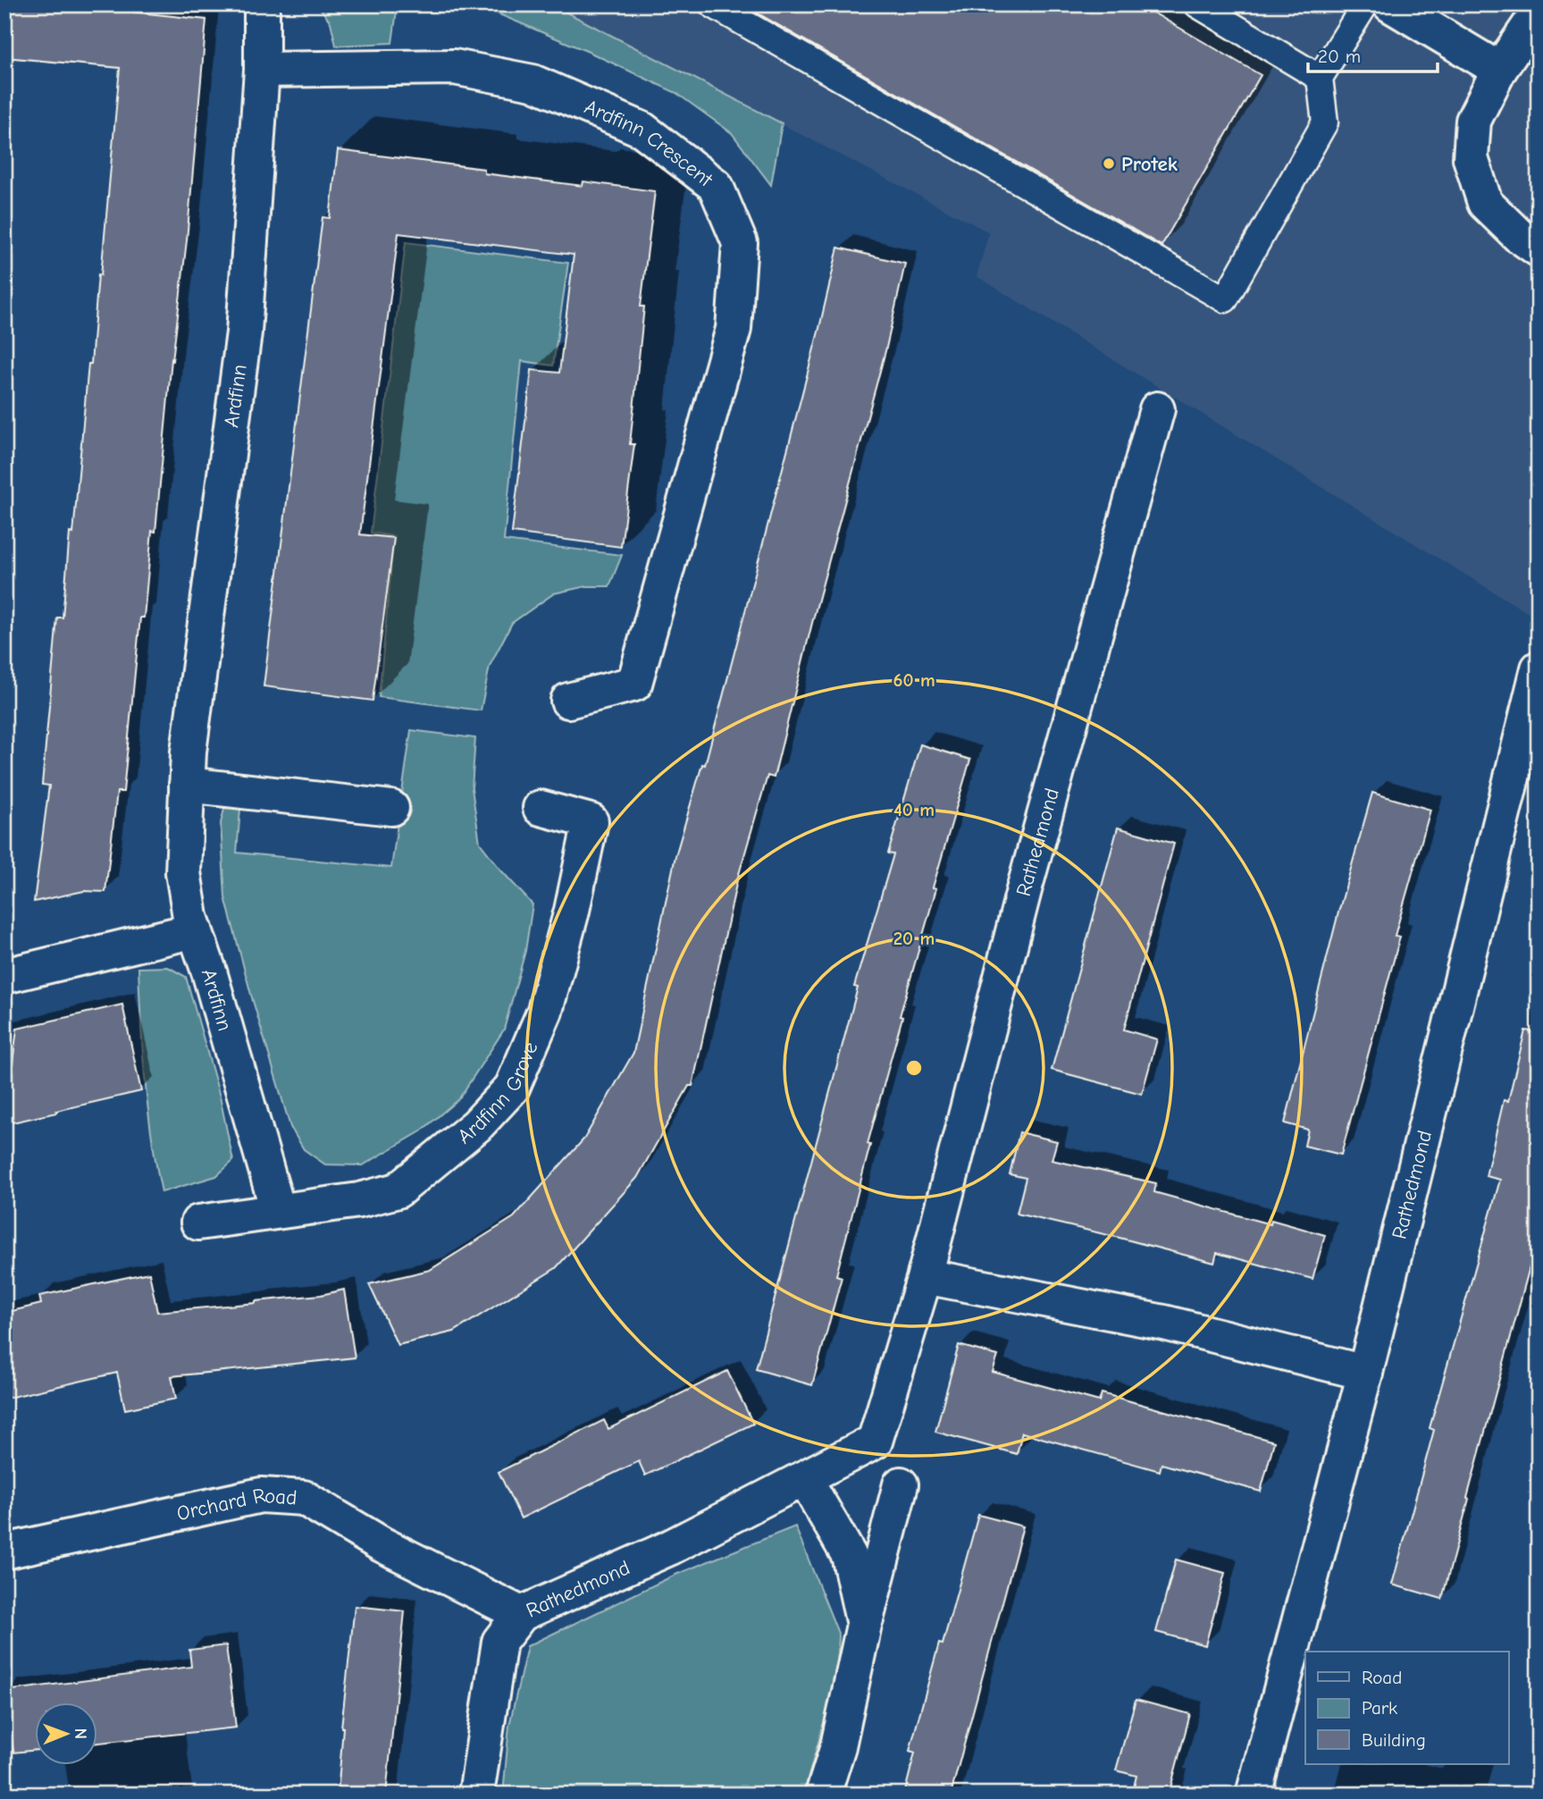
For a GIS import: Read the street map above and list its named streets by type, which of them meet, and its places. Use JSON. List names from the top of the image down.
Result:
{
  "streets": {
    "street": [
      "Ardfinn Crescent",
      "Ardfinn",
      "Rathedmond",
      "Ardfinn Grove",
      "Orchard Road"
    ]
  },
  "crossings": [
    ["Ardfinn Crescent", "Ardfinn"],
    ["Ardfinn", "Ardfinn Grove"],
    ["Rathedmond", "Orchard Road"]
  ],
  "places": ["Protek"],
  "legend": ["Road", "Park", "Building"],
  "scale_bar": "20 m",
  "north": "right",
  "rings": ["60 m", "40 m", "20 m"]
}
